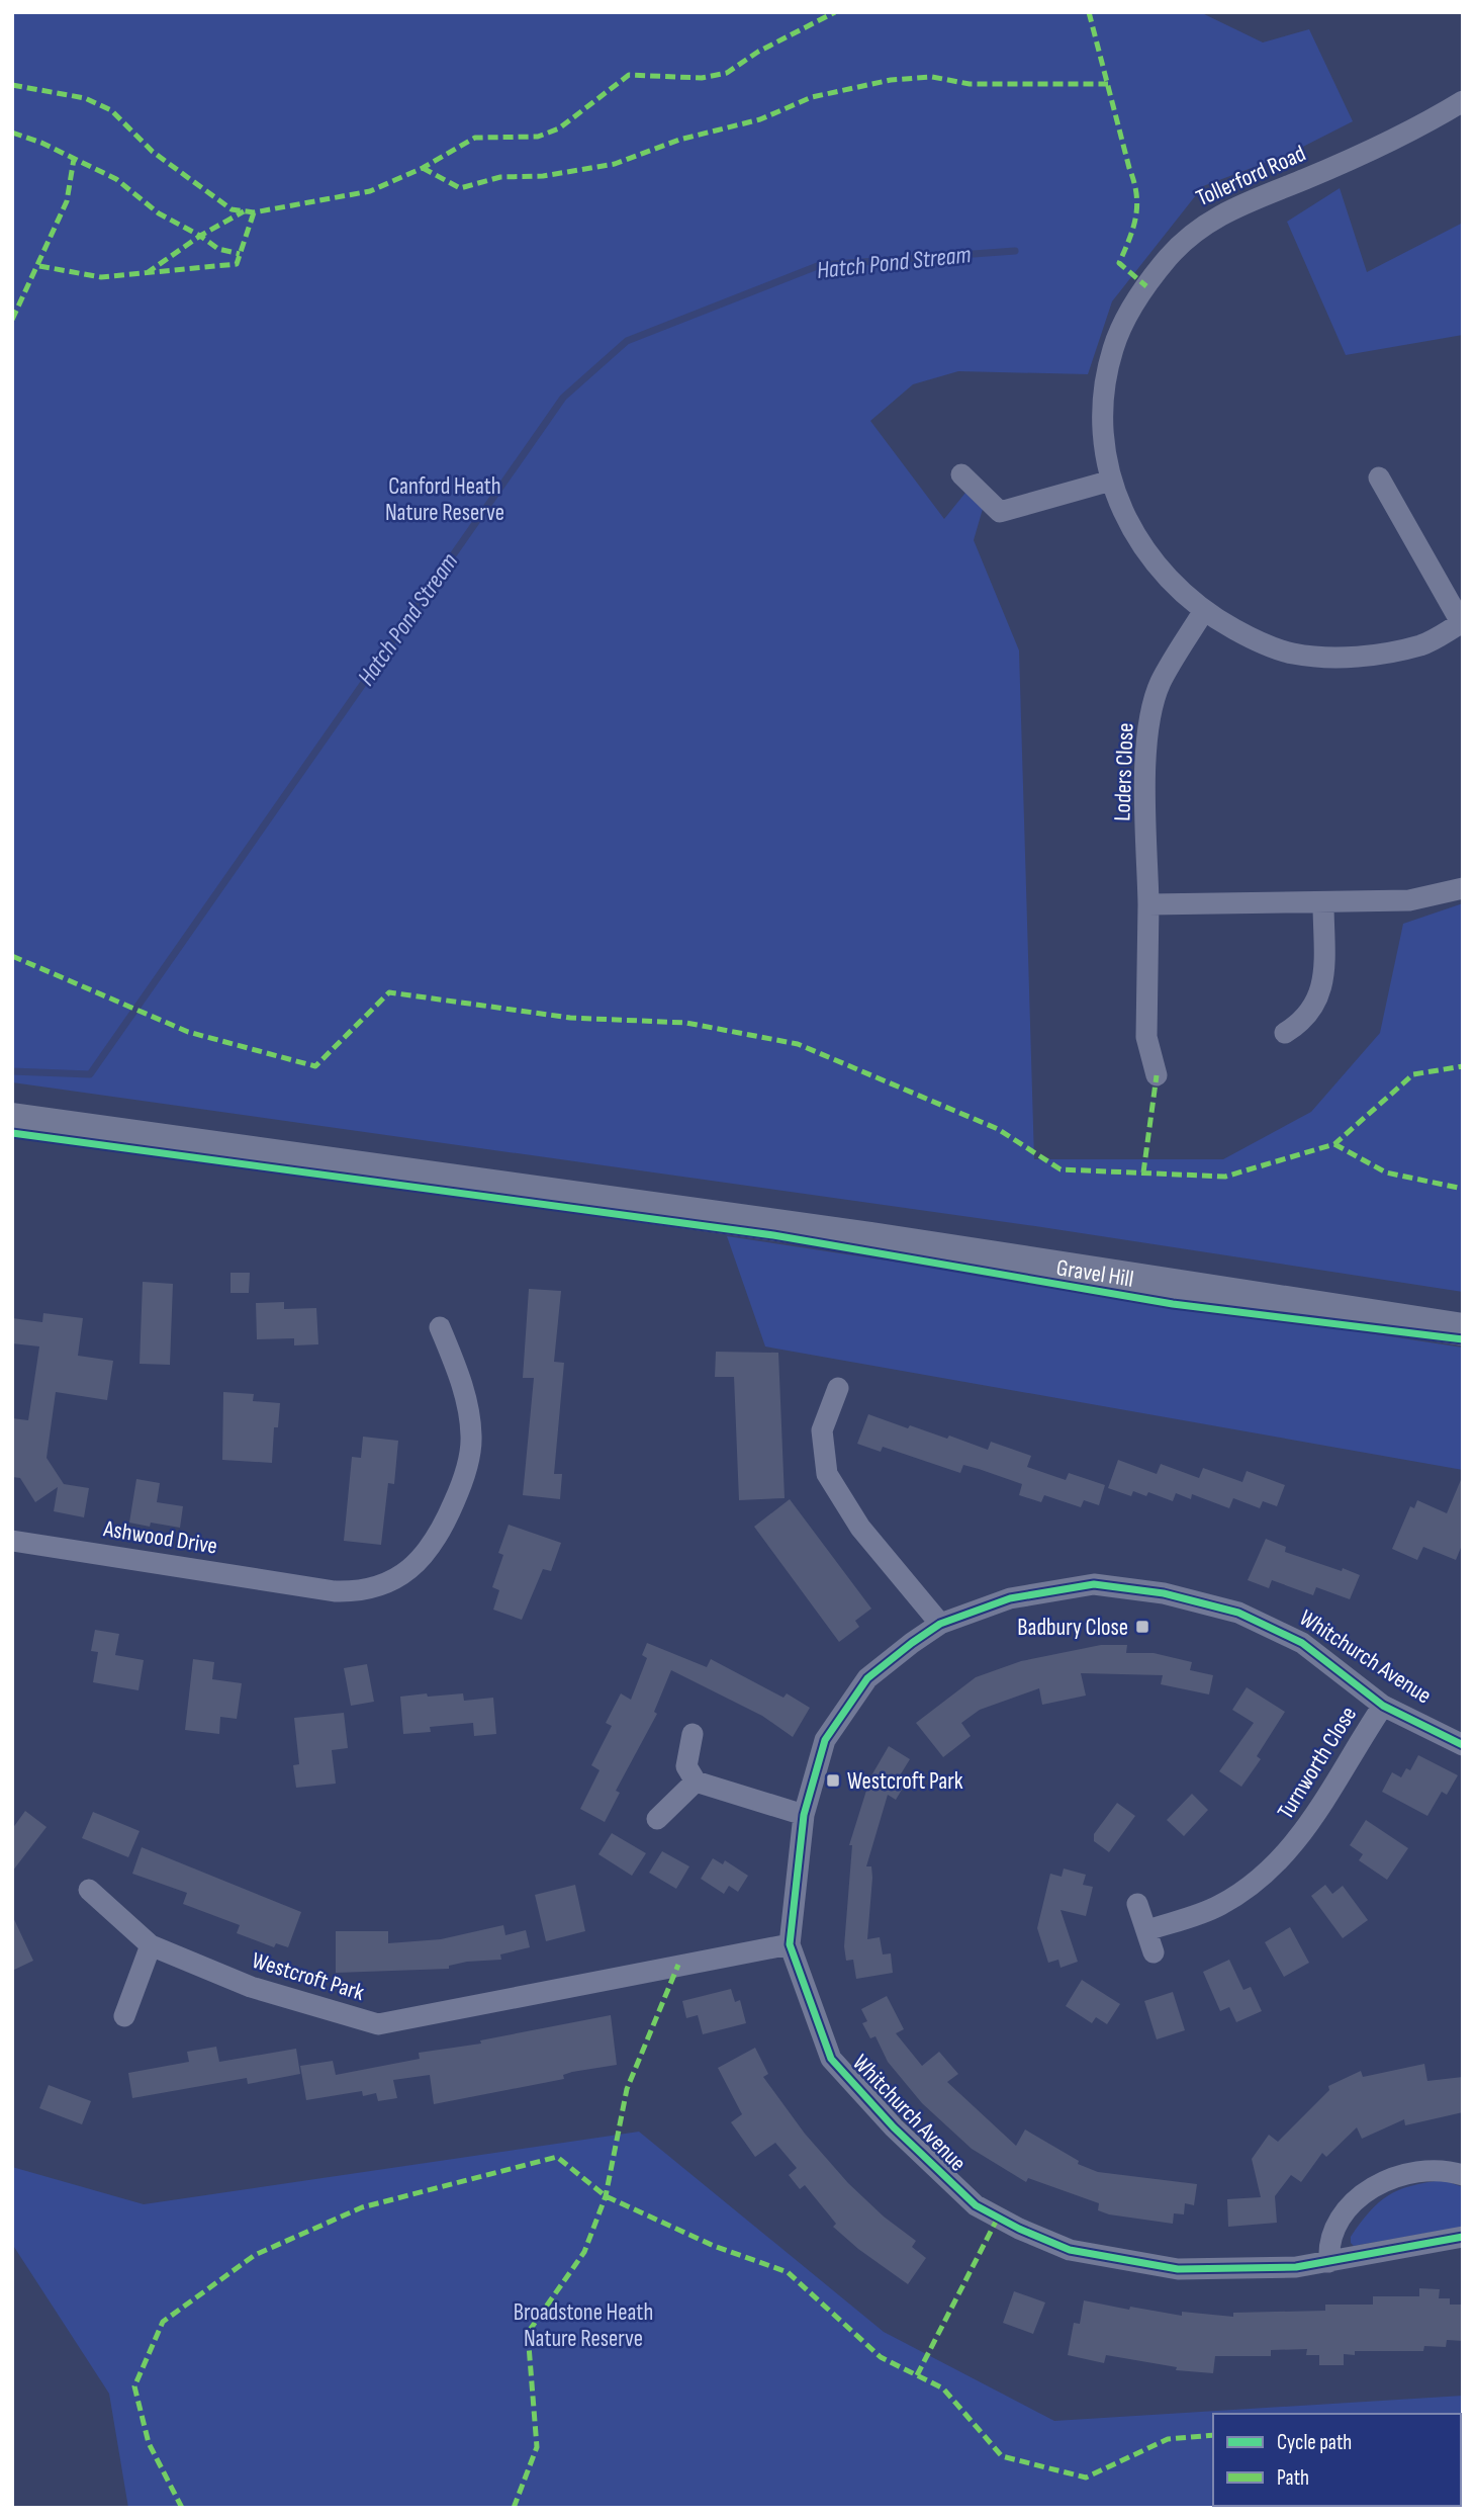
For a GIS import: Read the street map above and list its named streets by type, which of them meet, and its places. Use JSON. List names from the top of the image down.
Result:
{
  "streets": {
    "main road": ["Gravel Hill"],
    "street": [
      "Tollerford Road",
      "Loders Close",
      "Ashwood Drive",
      "Whitchurch Avenue",
      "Turnworth Close",
      "Westcroft Park"
    ]
  },
  "crossings": [
    ["Tollerford Road", "Loders Close"],
    ["Whitchurch Avenue", "Turnworth Close"],
    ["Whitchurch Avenue", "Westcroft Park"]
  ],
  "water": ["Hatch Pond Stream"],
  "parks": ["Canford Heath Nature Reserve", "Broadstone Heath Nature Reserve"],
  "places": {
    "transit": ["Badbury Close", "Westcroft Park"]
  },
  "legend": ["Cycle path", "Path"]
}
